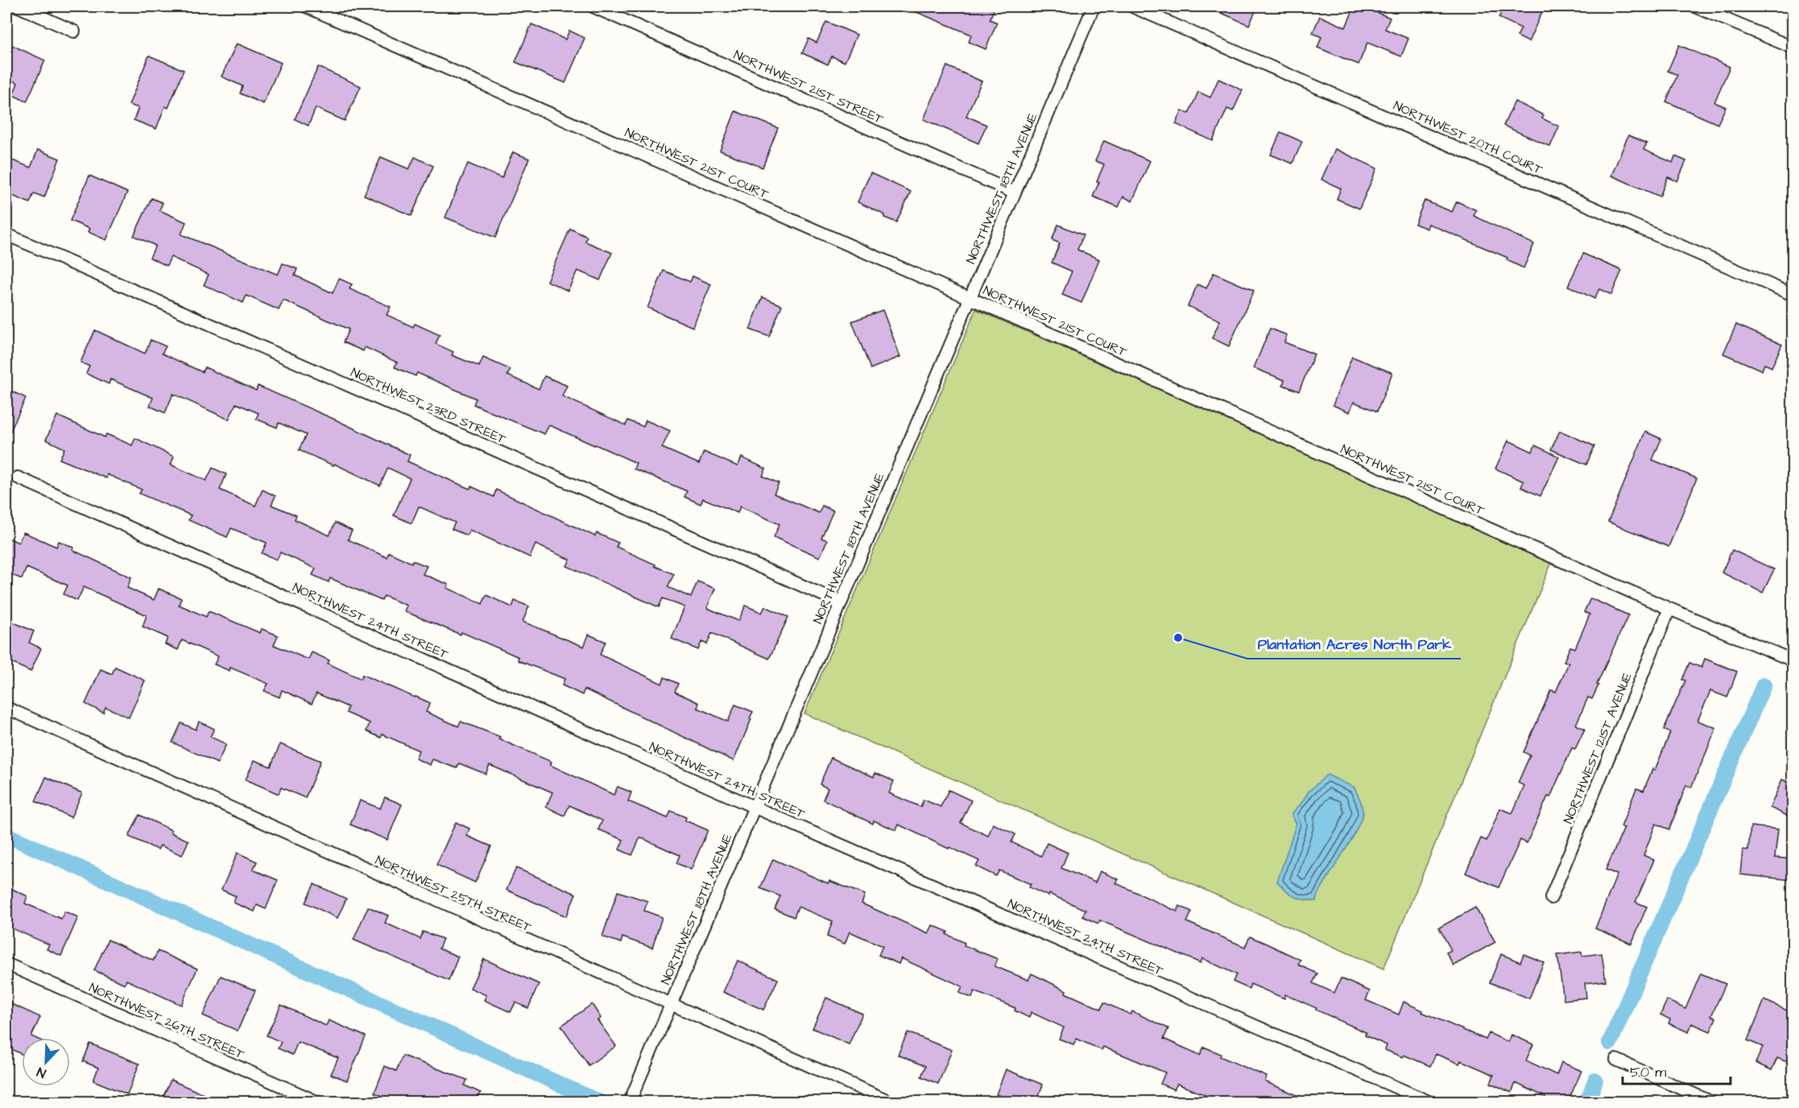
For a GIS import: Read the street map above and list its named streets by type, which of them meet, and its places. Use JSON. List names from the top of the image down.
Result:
{
  "streets": {
    "street": [
      "NORTHWEST 21ST STREET",
      "NORTHWEST 20TH COURT",
      "NORTHWEST 21ST COURT",
      "NORTHWEST 118TH AVENUE",
      "NORTHWEST 23RD STREET",
      "NORTHWEST 24TH STREET",
      "NORTHWEST 121ST AVENUE",
      "NORTHWEST 25TH STREET",
      "NORTHWEST 26TH STREET"
    ]
  },
  "crossings": [
    ["NORTHWEST 21ST STREET", "NORTHWEST 118TH AVENUE"],
    ["NORTHWEST 21ST COURT", "NORTHWEST 118TH AVENUE"],
    ["NORTHWEST 21ST COURT", "NORTHWEST 121ST AVENUE"],
    ["NORTHWEST 118TH AVENUE", "NORTHWEST 23RD STREET"],
    ["NORTHWEST 118TH AVENUE", "NORTHWEST 24TH STREET"],
    ["NORTHWEST 118TH AVENUE", "NORTHWEST 25TH STREET"]
  ],
  "places": ["Plantation Acres North Park"],
  "scale_bar": "50 m",
  "north": "bottom left"
}
